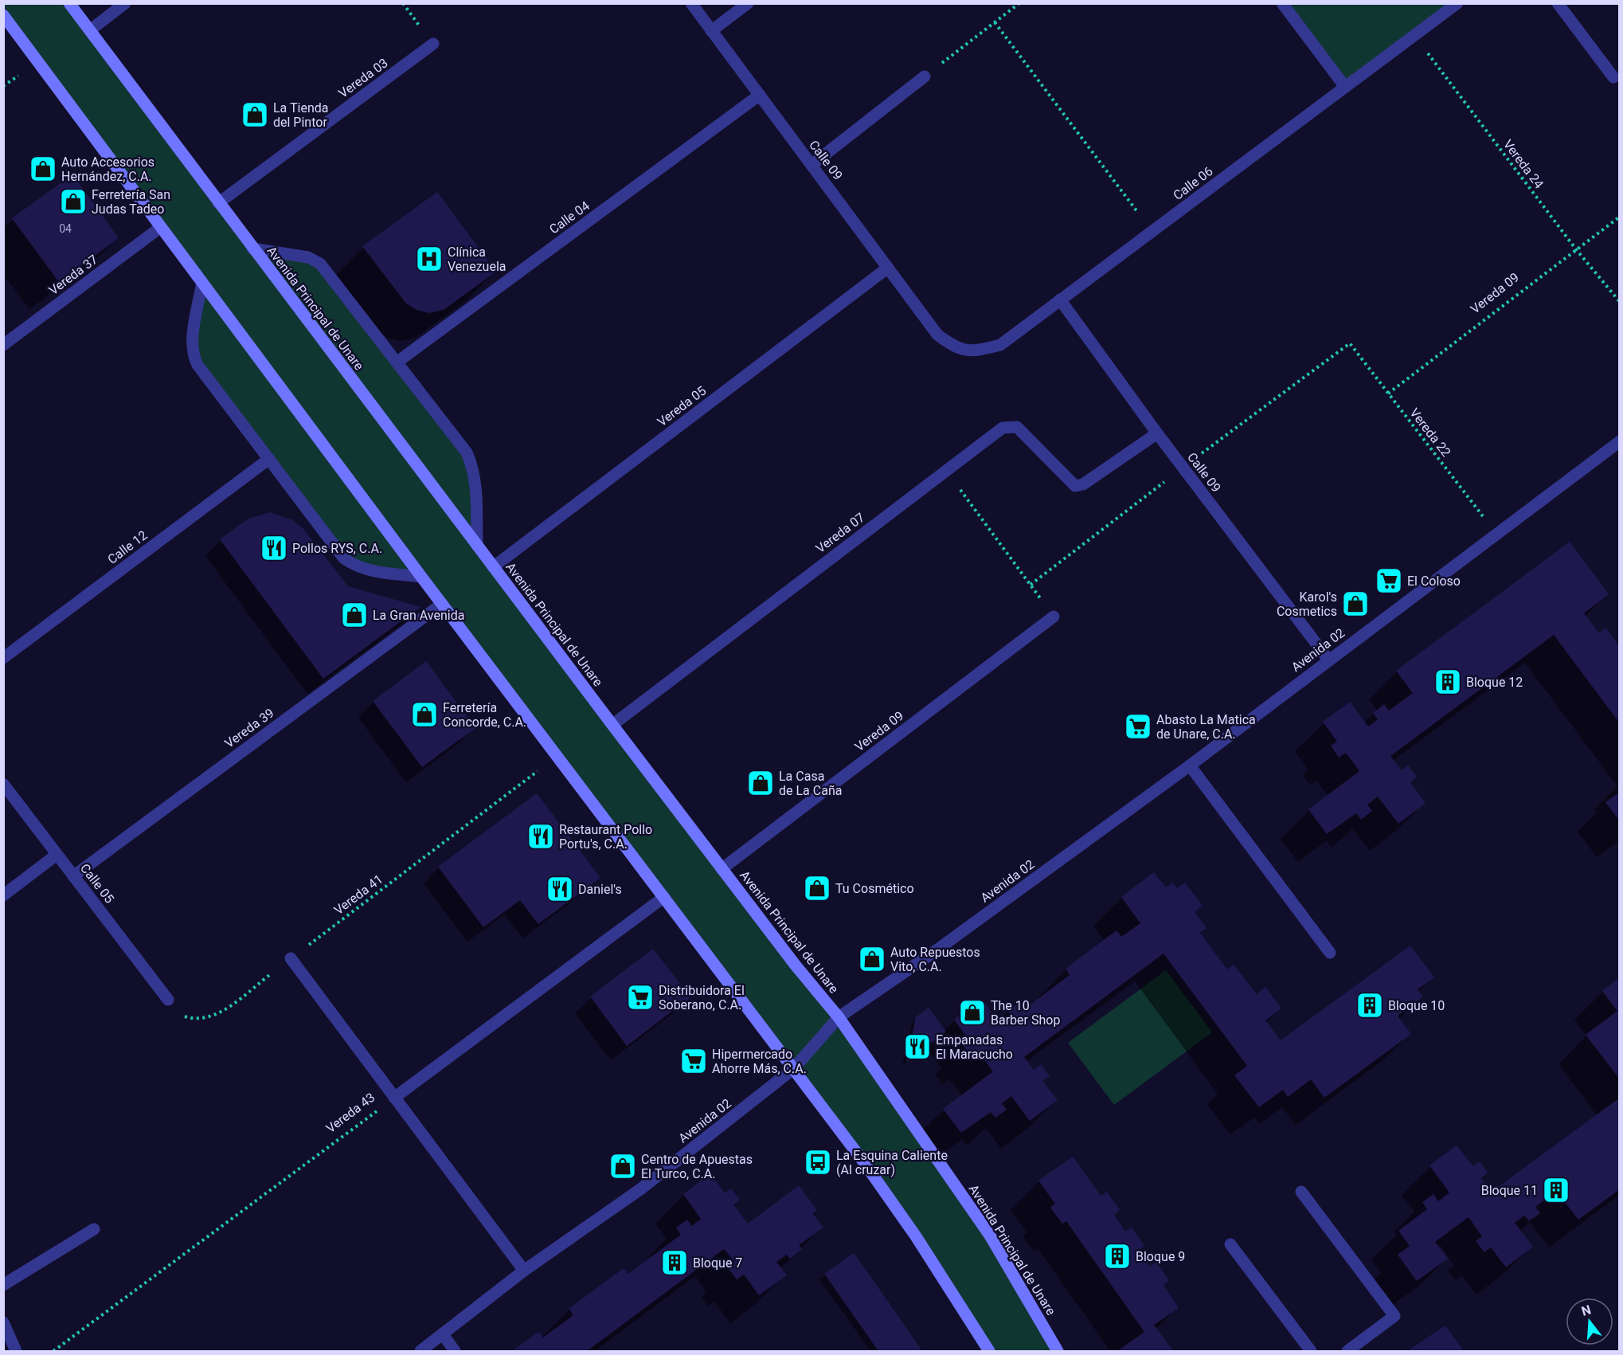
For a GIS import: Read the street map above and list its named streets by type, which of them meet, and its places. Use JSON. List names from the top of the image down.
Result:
{
  "streets": {
    "street": [
      "Vereda 03",
      "Calle 09",
      "Calle 06",
      "Calle 04",
      "Vereda 37",
      "Vereda 09",
      "Avenida Principal de Unare",
      "Vereda 05",
      "Vereda 07",
      "Calle 12",
      "Avenida 02",
      "Vereda 39",
      "Calle 05",
      "Vereda 43"
    ],
    "path": ["Vereda 24", "Vereda 22", "Vereda 41"]
  },
  "crossings": [
    ["Vereda 03", "Avenida Principal de Unare"],
    ["Calle 09", "Calle 06"],
    ["Calle 09", "Calle 04"],
    ["Calle 09", "Vereda 05"],
    ["Calle 09", "Vereda 07"],
    ["Calle 09", "Avenida 02"],
    ["Vereda 24", "Calle 06"],
    ["Vereda 24", "Vereda 09"],
    ["Calle 04", "Avenida Principal de Unare"],
    ["Vereda 09", "Avenida Principal de Unare"],
    ["Vereda 09", "Vereda 22"],
    ["Avenida Principal de Unare", "Vereda 05"],
    ["Avenida Principal de Unare", "Vereda 07"],
    ["Avenida Principal de Unare", "Avenida 02"],
    ["Vereda 22", "Avenida 02"],
    ["Vereda 39", "Calle 05"],
    ["Calle 05", "Vereda 41"]
  ],
  "places": {
    "shop": [
      "La Tienda del Pintor",
      "Auto Accesorios Hernández, C.A.",
      "Ferretería San Judas Tadeo",
      "Karol's Cosmetics",
      "La Gran Avenida",
      "Ferretería Concorde, C.A.",
      "La Casa de La Caña",
      "Tu Cosmético",
      "Auto Repuestos Vito, C.A.",
      "The 10 Barber Shop",
      "Centro de Apuestas El Turco, C.A."
    ],
    "hospital": ["Clínica Venezuela"],
    "restaurant": [
      "Pollos RYS, C.A.",
      "Restaurant Pollo Portu's, C.A.",
      "Daniel's",
      "Empanadas El Maracucho"
    ],
    "supermarket": [
      "El Coloso",
      "Abasto La Matica de Unare, C.A.",
      "Distribuidora El Soberano, C.A.",
      "Hipermercado Ahorre Más, C.A."
    ],
    "building": [
      "Bloque 12",
      "Bloque 10",
      "Bloque 11",
      "Bloque 9",
      "Bloque 7"
    ],
    "bus stop": ["La Esquina Caliente (Al cruzar)"]
  },
  "house_numbers": ["04"],
  "north": "top"
}
